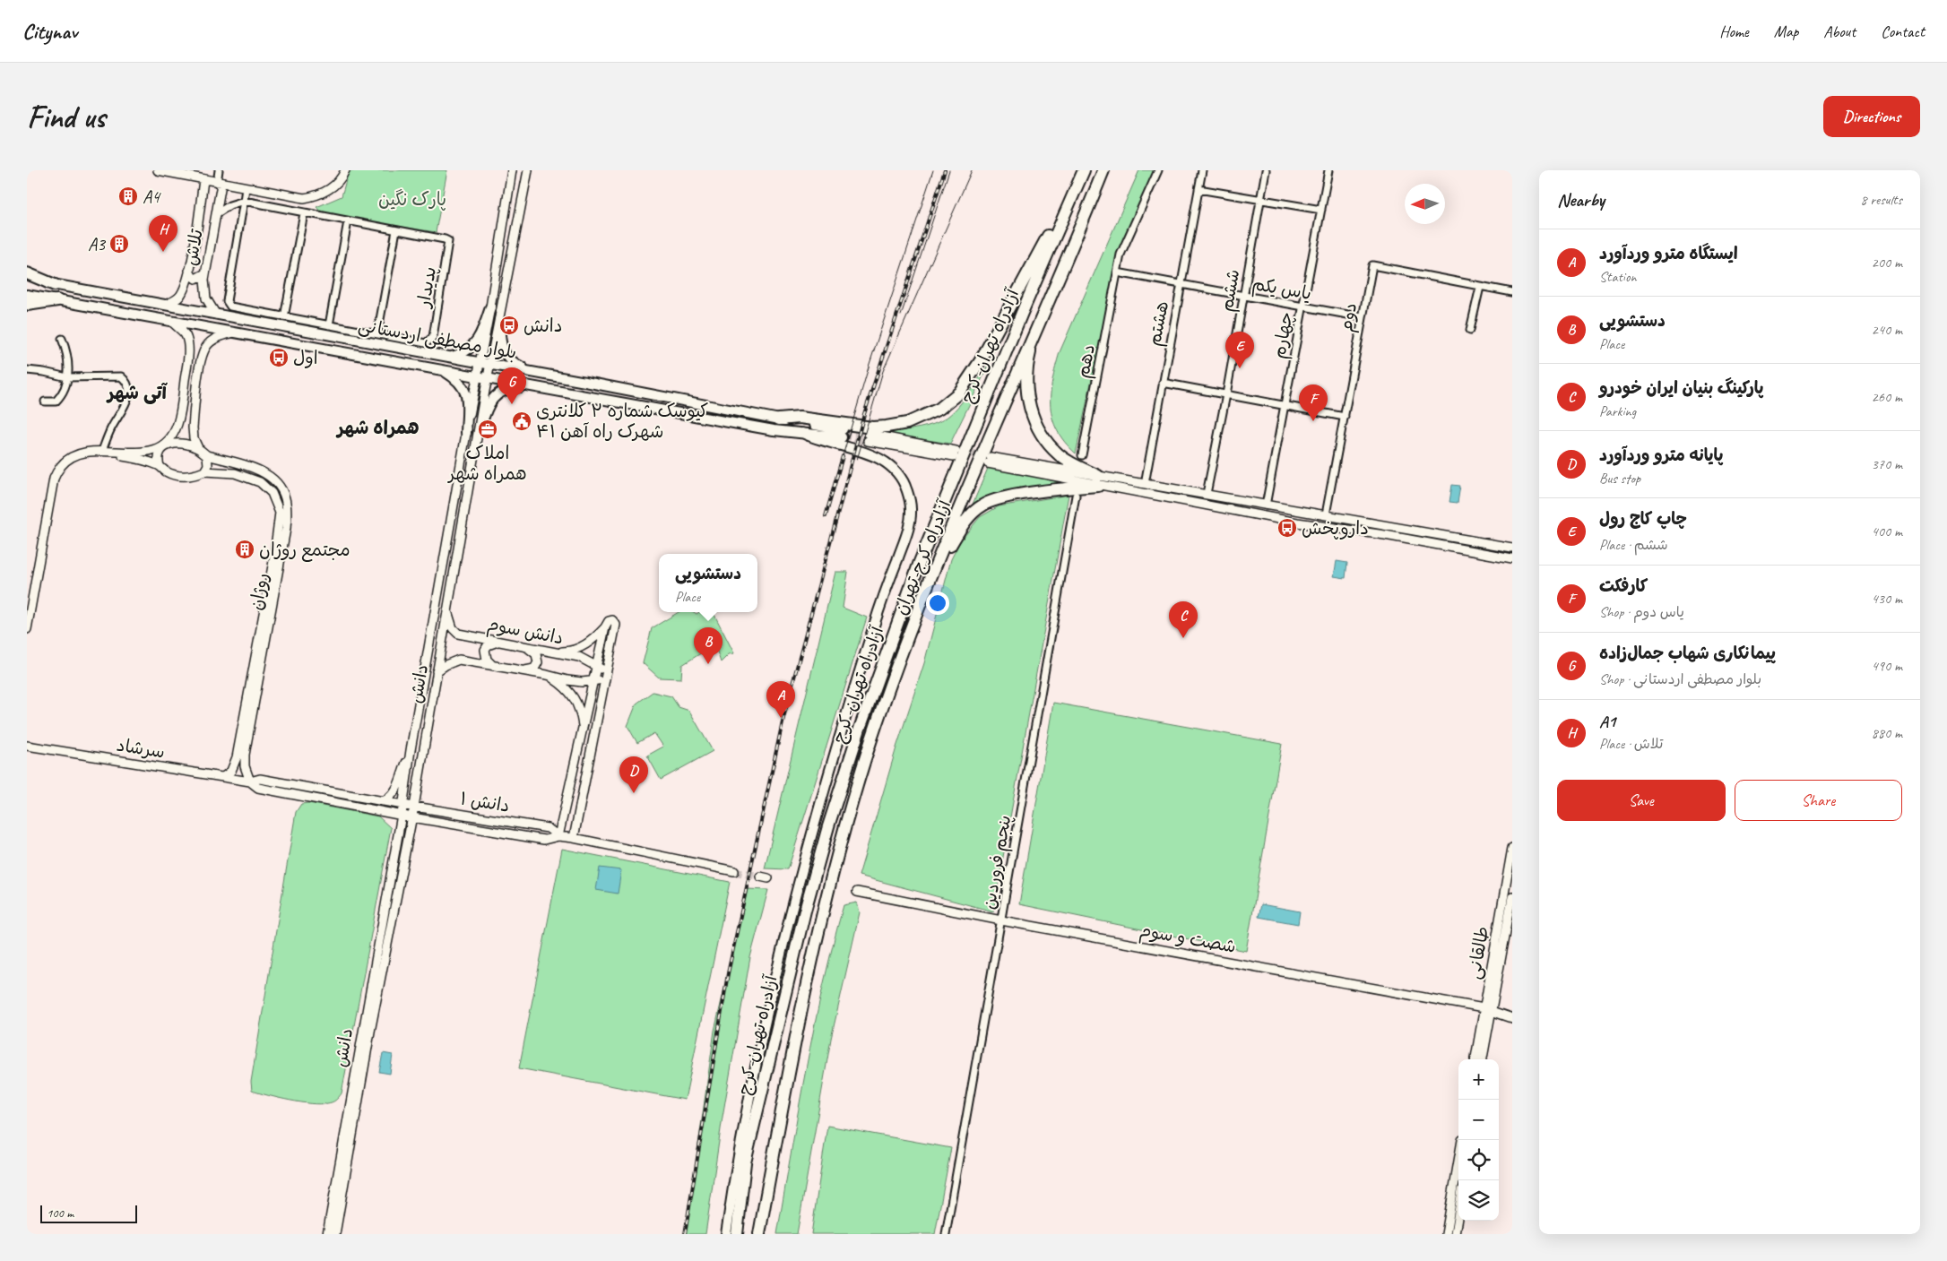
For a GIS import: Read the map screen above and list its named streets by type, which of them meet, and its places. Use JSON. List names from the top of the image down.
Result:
{
  "streets": {
    "highway": ["آزادراه تهران-کرج", "آزادراه کرج-تهران"],
    "main road": ["بلوار مصطفی اردستانی"],
    "street": [
      "تلاش",
      "پدیدار",
      "یاس یکم",
      "ششم",
      "دوم",
      "هشتم",
      "چهارم",
      "دهم",
      "روژان",
      "دانش سوم",
      "دانش",
      "سرشاد",
      "دانش ۱",
      "پنجم فروردین",
      "شصت و سوم",
      "طالقانی"
    ]
  },
  "crossings": [
    ["تلاش", "بلوار مصطفی اردستانی"],
    ["یاس یکم", "ششم"],
    ["یاس یکم", "دوم"],
    ["یاس یکم", "هشتم"],
    ["یاس یکم", "چهارم"],
    ["یاس یکم", "دهم"],
    ["بلوار مصطفی اردستانی", "دانش"],
    ["دانش سوم", "دانش"],
    ["دانش", "سرشاد"],
    ["دانش", "دانش ۱"],
    ["سرشاد", "دانش ۱"],
    ["پنجم فروردین", "شصت و سوم"],
    ["شصت و سوم", "طالقانی"]
  ],
  "districts": ["آتی شهر", "همراه شهر"],
  "parks": ["پارک نگین"],
  "places": {
    "building": ["A4", "A3", "مجتمع روژان"],
    "bus stop": ["دانش", "اول", "داروپخش"],
    "public building": ["کیوسک شماره ۲ کلانتری ۴۱ شهرک راه آهن"],
    "office": ["املاک همراه شهر"]
  },
  "scale_bar": "100 m",
  "north": "left",
  "page": {
    "header": "Citynav",
    "nav": [
      "Home",
      "Map",
      "About",
      "Contact"
    ],
    "buttons": [
      "Directions",
      ["Save", "Share"]
    ],
    "title": "Find us",
    "heading": ["Nearby", "8 results"],
    "pins": [
      "H",
      "E",
      "G",
      "F",
      "C",
      "B",
      "A",
      "D"
    ],
    "list": [
      {
        "mark": "A",
        "name": "ایستگاه مترو وردآورد",
        "note": "Station",
        "value": "200 m"
      },
      {
        "mark": "B",
        "name": "دستشویی",
        "note": "Place",
        "value": "240 m"
      },
      {
        "mark": "C",
        "name": "پارکینگ بنیان ایران خودرو",
        "note": "Parking",
        "value": "260 m"
      },
      {
        "mark": "D",
        "name": "پایانه مترو وردآورد",
        "note": "Bus stop",
        "value": "370 m"
      },
      {
        "mark": "E",
        "name": "چاپ کاج رول",
        "note": "Place · ششم",
        "value": "400 m"
      },
      {
        "mark": "F",
        "name": "کارفکت",
        "note": "Shop · یاس دوم",
        "value": "430 m"
      },
      {
        "mark": "G",
        "name": "پیمانکاری شهاب جمال‌زاده",
        "note": "Shop · بلوار مصطفی اردستانی",
        "value": "490 m"
      },
      {
        "mark": "H",
        "name": "A1",
        "note": "Place · تلاش",
        "value": "880 m"
      }
    ],
    "popup": ["دستشویی", "Place"],
    "map_buttons": ["+", "−"],
    "scale": "100 m"
  }
}
